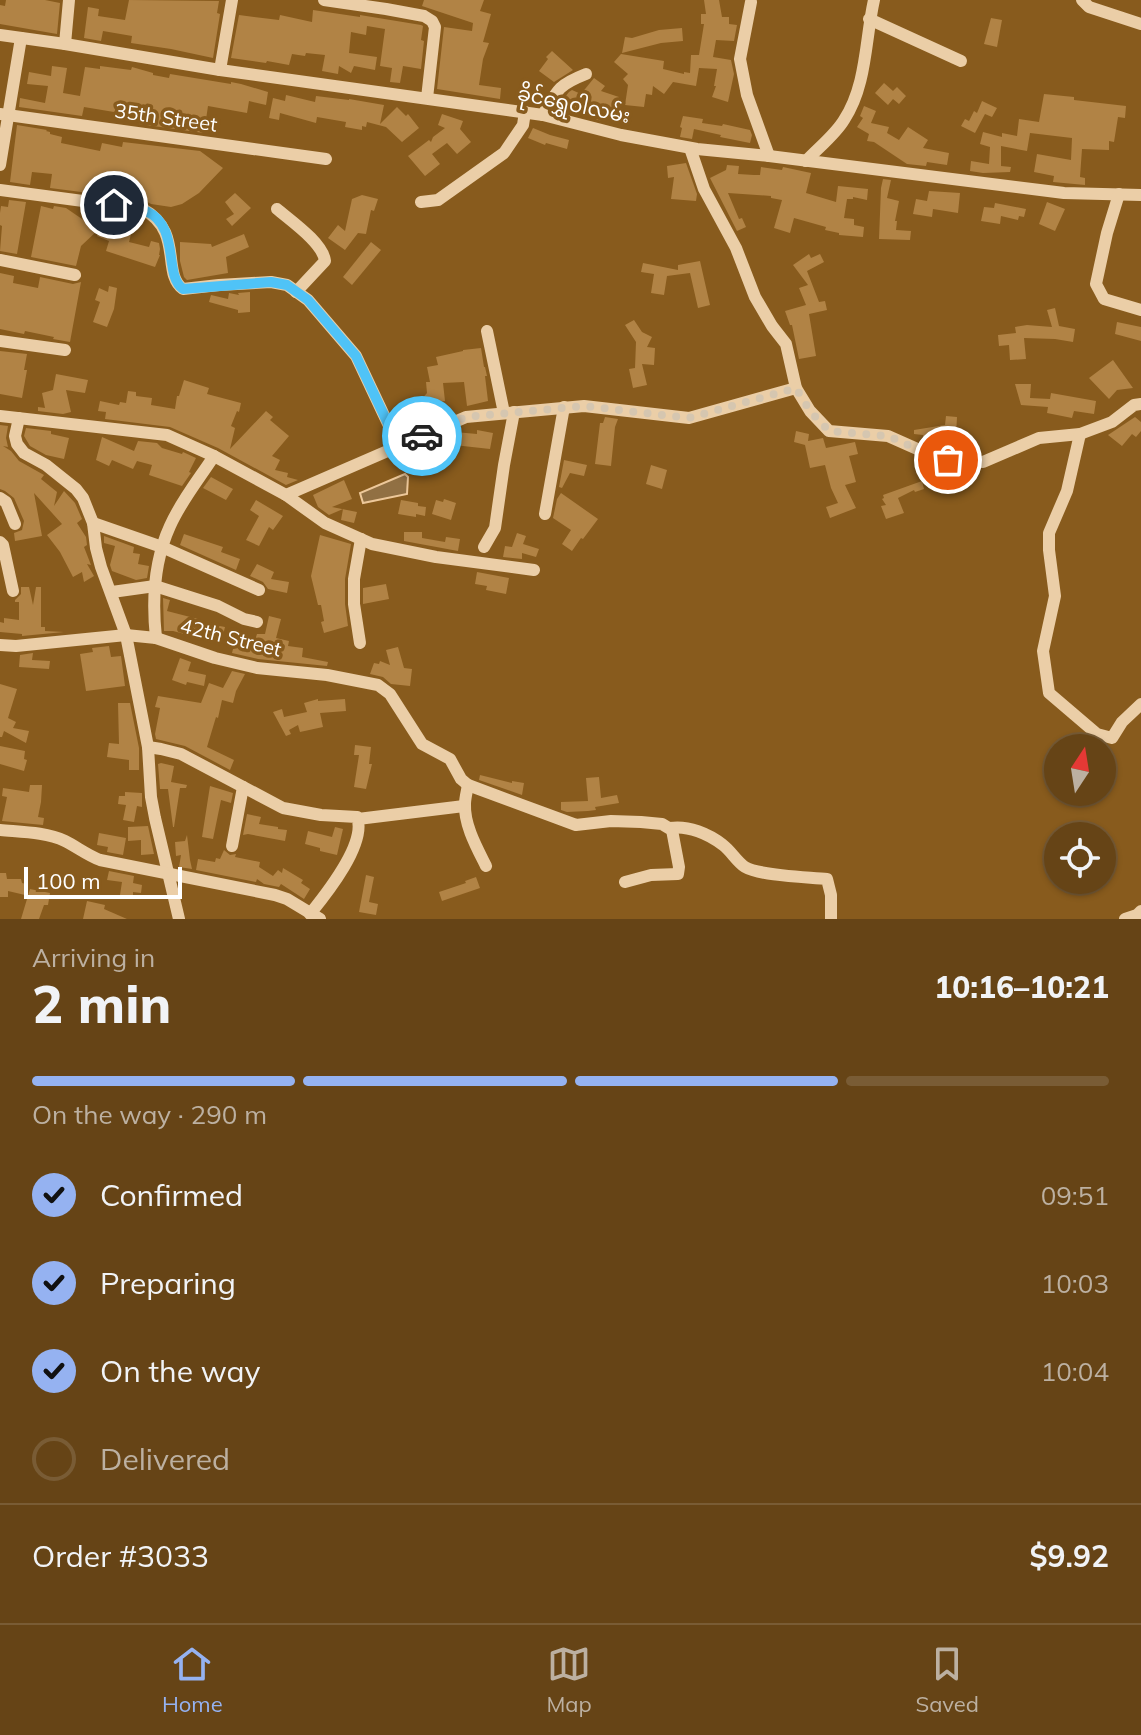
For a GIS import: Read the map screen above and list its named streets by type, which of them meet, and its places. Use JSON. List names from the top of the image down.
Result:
{
  "streets": {
    "street": ["ခိုင်ရွှေဝါလမ်း", "35th Street", "42th Street"]
  },
  "scale_bar": "100 m",
  "north": "top",
  "page": {
    "scale": "100 m",
    "heading": ["2 min", "Arriving in", "10:16–10:21"],
    "panel": ["Order #3033", "$9.92"],
    "bar": "On the way · 290 m",
    "list": [
      ["Confirmed", "09:51"],
      ["Preparing", "10:03"],
      ["On the way", "10:04"],
      "Delivered"
    ],
    "tabs": ["Home", "Map", "Saved"]
  }
}
